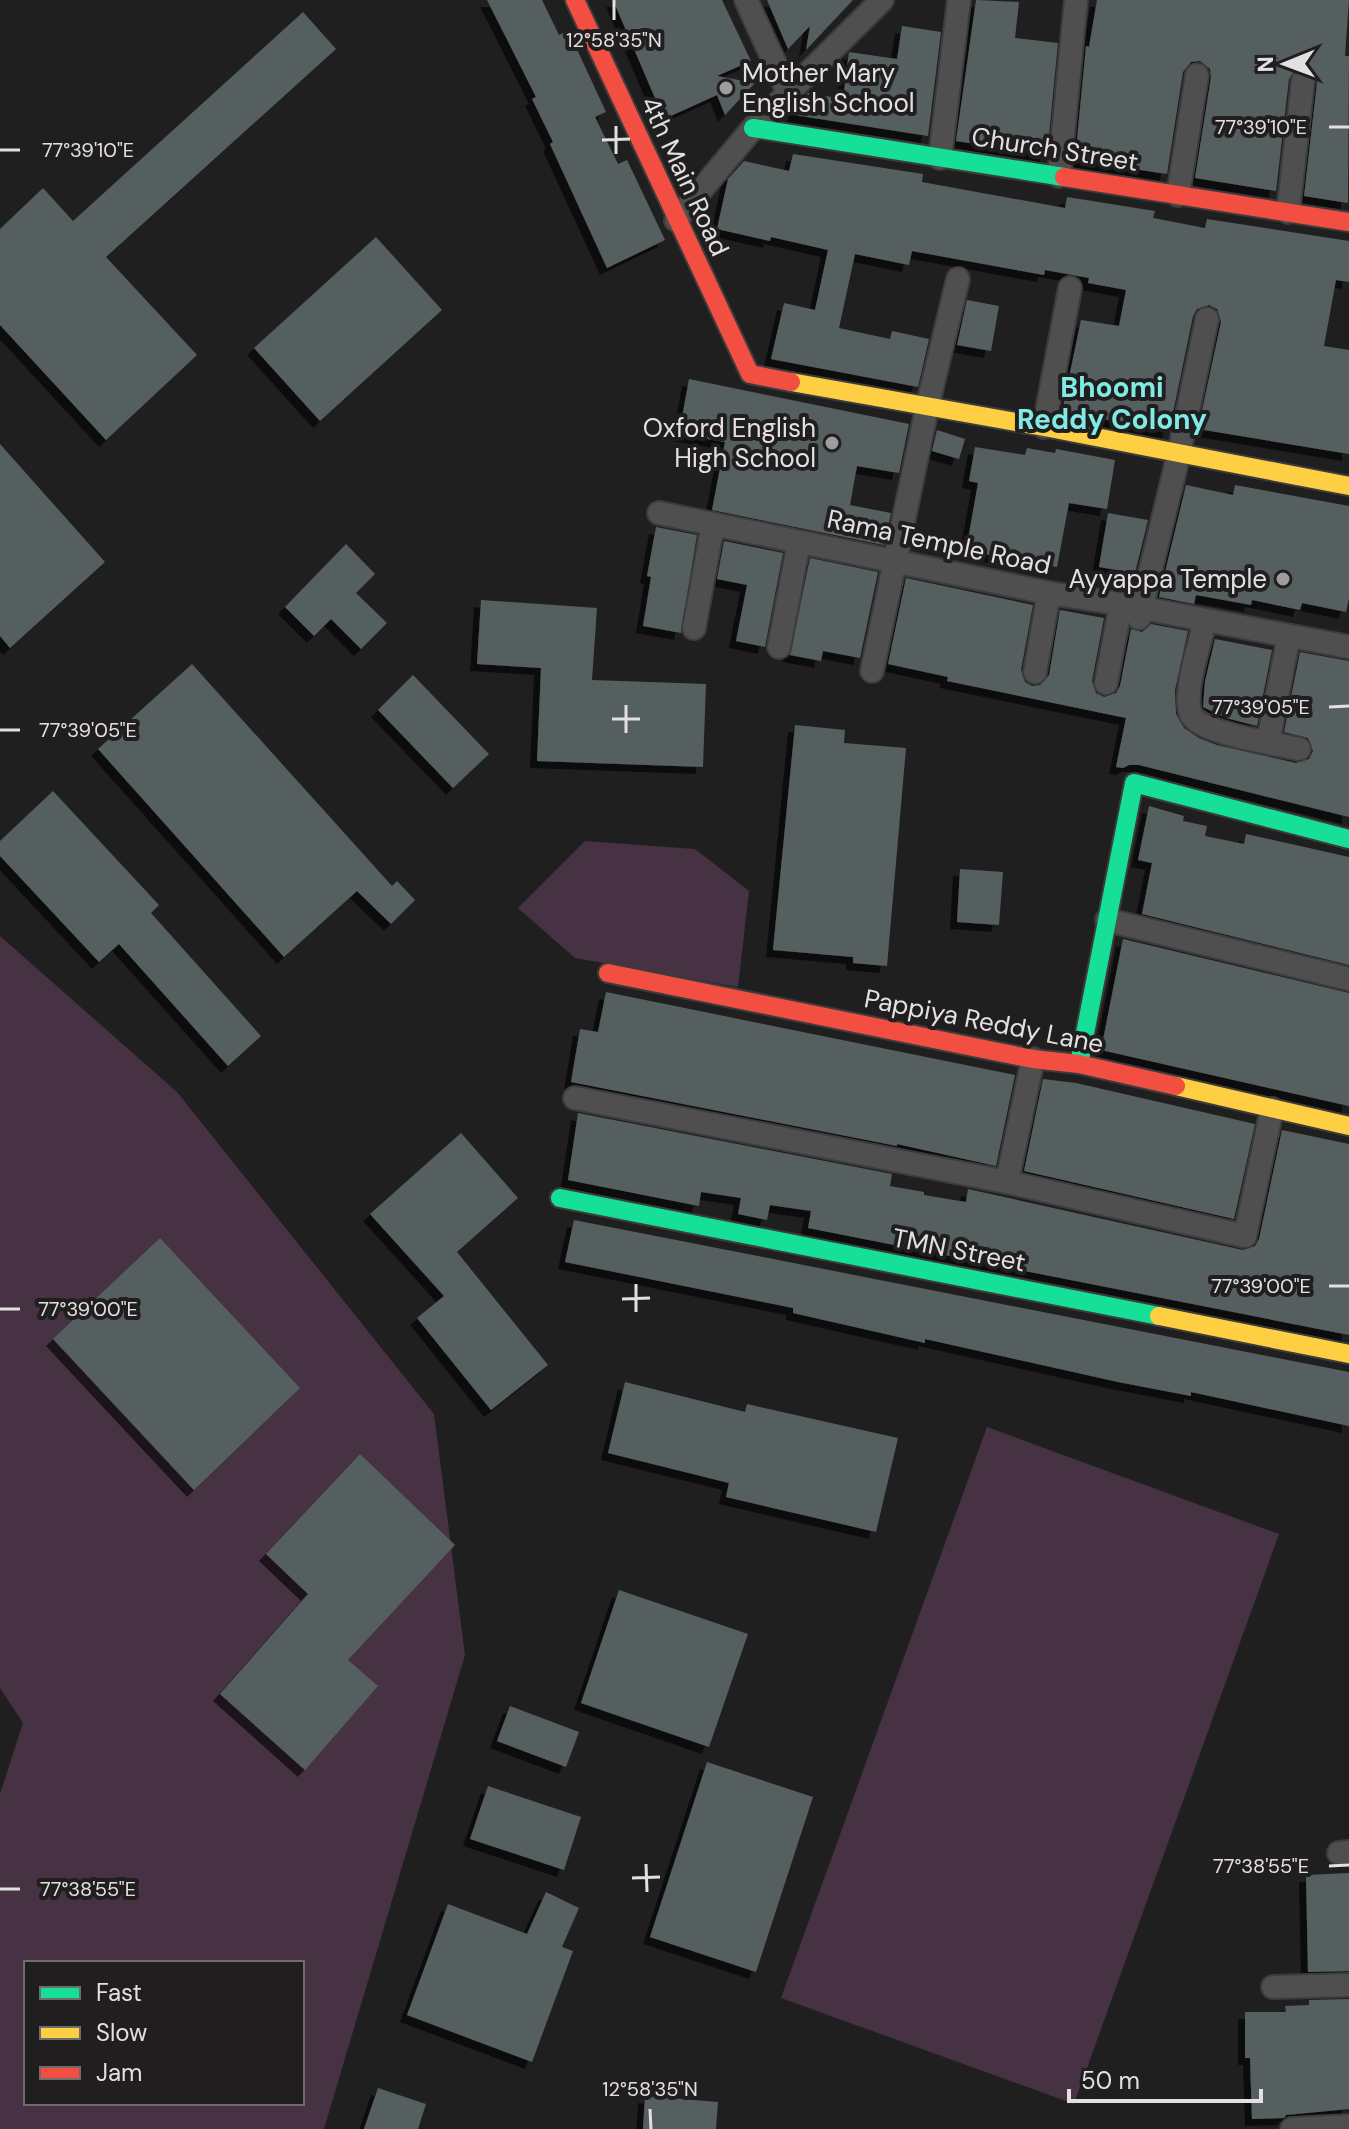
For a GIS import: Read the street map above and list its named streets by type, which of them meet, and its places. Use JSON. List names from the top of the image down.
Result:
{
  "streets": {
    "street": [
      "Church Street",
      "4th Main Road",
      "Rama Temple Road",
      "Pappiya Reddy Lane",
      "TMN Street"
    ]
  },
  "districts": ["Bhoomi Reddy Colony"],
  "places": ["Mother Mary English School", "Oxford English High School", "Ayyappa Temple"],
  "legend": ["Fast", "Slow", "Jam"],
  "scale_bar": "50 m",
  "north": "left",
  "coordinates": [
    "12°58'35\"N",
    "77°39'10\"E",
    "77°39'05\"E",
    "77°39'00\"E",
    "77°38'55\"E"
  ]
}
